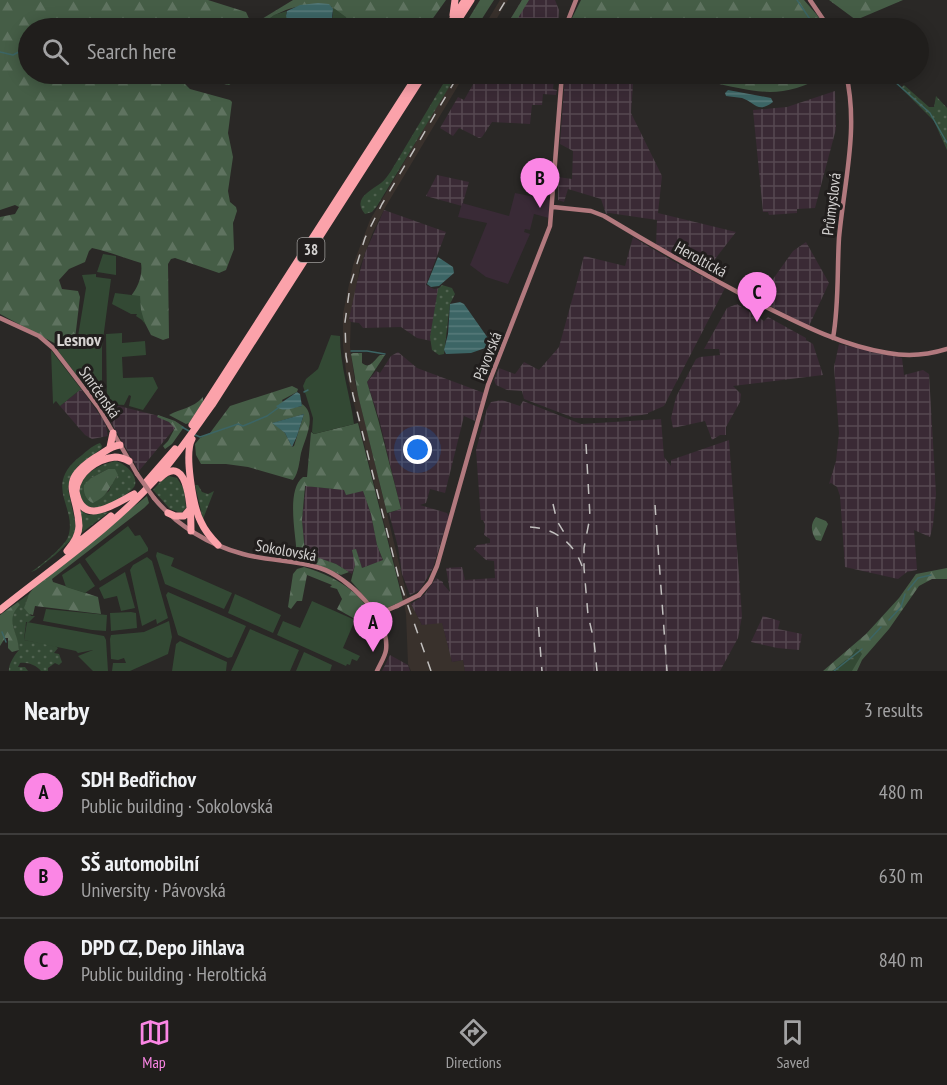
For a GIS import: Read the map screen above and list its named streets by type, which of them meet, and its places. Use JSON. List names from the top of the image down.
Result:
{
  "streets": {
    "highway": ["38"],
    "street": [
      "Průmyslová",
      "Heroltická",
      "Pávovská",
      "Smrčenská",
      "Sokolovská"
    ]
  },
  "crossings": [
    ["Průmyslová", "Heroltická"],
    ["Heroltická", "Pávovská"],
    ["Pávovská", "Sokolovská"],
    ["Smrčenská", "Sokolovská"]
  ],
  "districts": ["Lesnov"],
  "page": {
    "search": "Search here",
    "pins": ["B", "C", "A"],
    "heading": ["Nearby", "3 results"],
    "list": [
      {
        "mark": "A",
        "name": "SDH Bedřichov",
        "note": "Public building · Sokolovská",
        "value": "480 m"
      },
      {
        "mark": "B",
        "name": "SŠ automobilní",
        "note": "University · Pávovská",
        "value": "630 m"
      },
      {
        "mark": "C",
        "name": "DPD CZ, Depo Jihlava",
        "note": "Public building · Heroltická",
        "value": "840 m"
      }
    ],
    "nav": ["Map", "Directions", "Saved"]
  }
}
